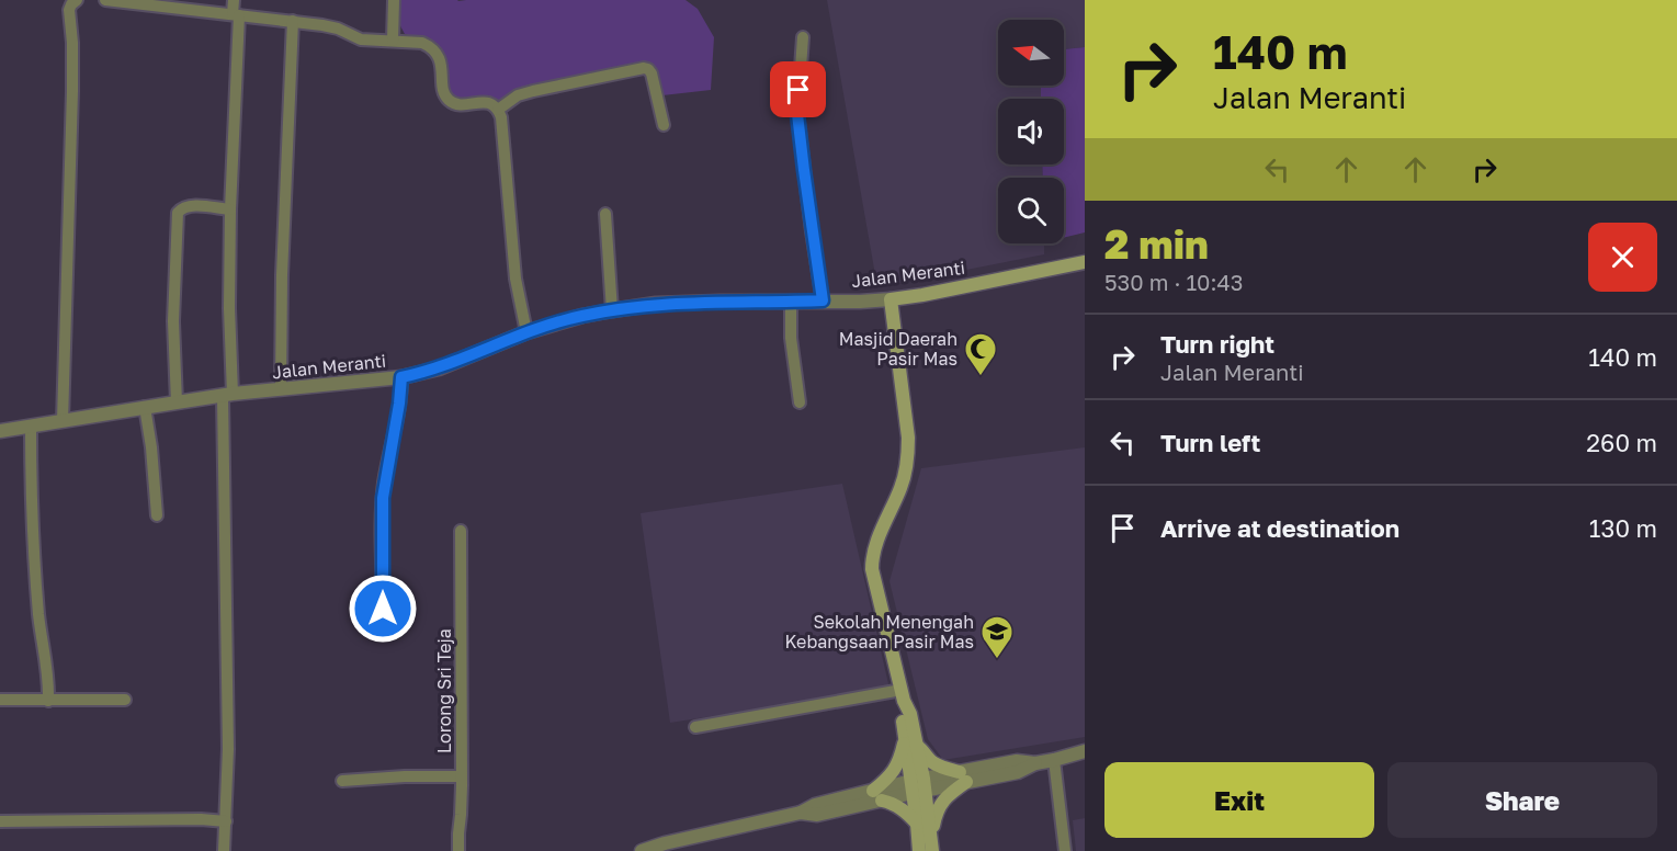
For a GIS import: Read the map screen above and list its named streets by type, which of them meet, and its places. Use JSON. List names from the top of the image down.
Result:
{
  "streets": {
    "main road": ["Jalan Meranti"],
    "street": ["Lorong Sri Teja"]
  },
  "places": {
    "mosque": ["Masjid Daerah Pasir Mas"],
    "school or university": ["Sekolah Menengah Kebangsaan Pasir Mas"]
  },
  "north": "left",
  "page": {
    "turn": ["140 m", "Jalan Meranti"],
    "heading": ["2 min", "530 m · 10:43"],
    "list": [
      {
        "name": "Turn right",
        "note": "Jalan Meranti",
        "value": "140 m"
      },
      {
        "name": "Turn left",
        "value": "260 m"
      },
      {
        "name": "Arrive at destination",
        "value": "130 m"
      }
    ],
    "buttons": ["Exit", "Share"]
  }
}
